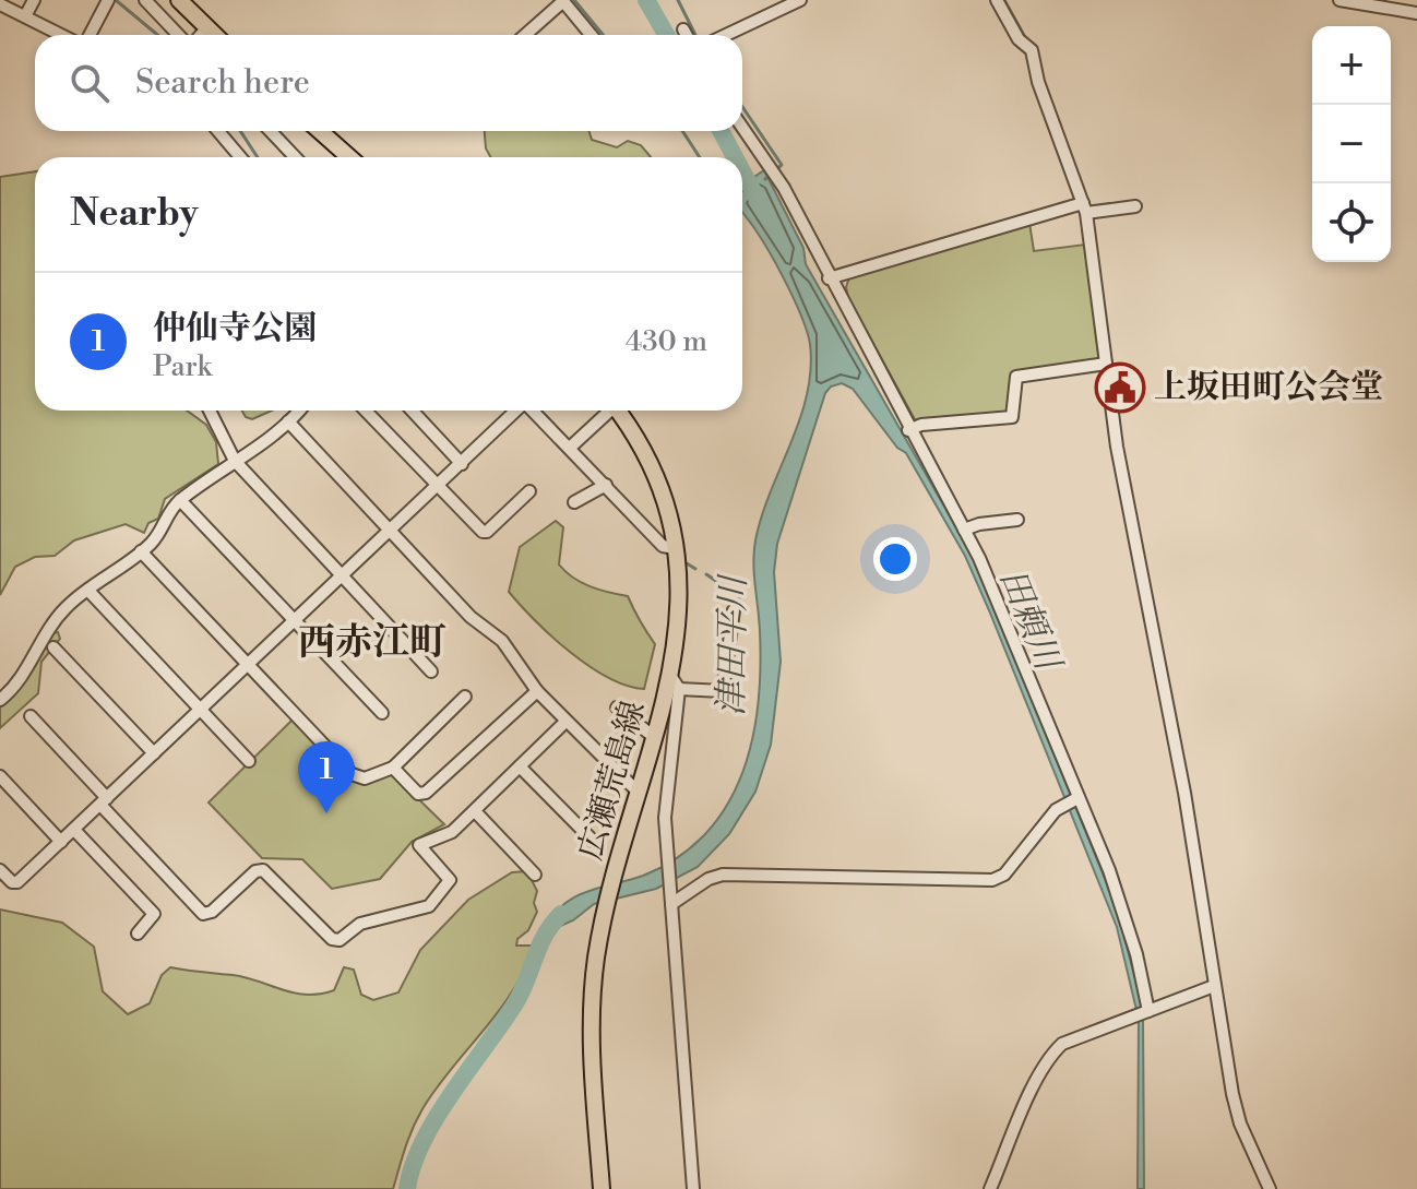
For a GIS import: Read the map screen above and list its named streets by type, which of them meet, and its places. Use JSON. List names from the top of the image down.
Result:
{
  "streets": {
    "main road": ["広瀬荒島線"]
  },
  "districts": ["西赤江町"],
  "water": ["田頼川", "津田平川"],
  "places": {
    "public building": ["上坂田町公会堂"]
  },
  "page": {
    "map_buttons": ["+", "−"],
    "search": "Search here",
    "heading": "Nearby",
    "list": [
      {
        "mark": "1",
        "name": "仲仙寺公園",
        "note": "Park",
        "value": "430 m"
      }
    ],
    "pins": "1"
  }
}
